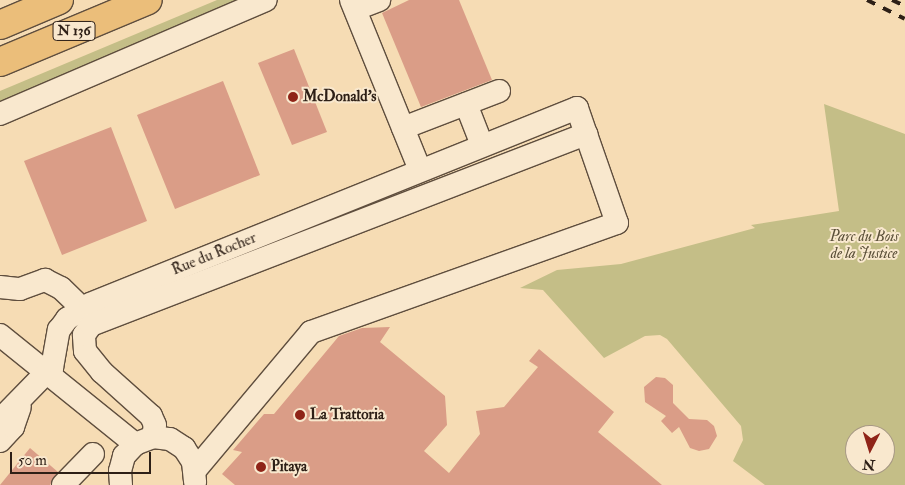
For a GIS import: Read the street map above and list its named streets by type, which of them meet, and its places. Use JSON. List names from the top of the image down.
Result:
{
  "streets": {
    "highway": ["N 136"],
    "street": ["Rue du Rocher"]
  },
  "parks": ["Parc du Bois de la Justice"],
  "places": ["McDonald's", "La Trattoria", "Pitaya"],
  "scale_bar": "50 m",
  "north": "bottom"
}
